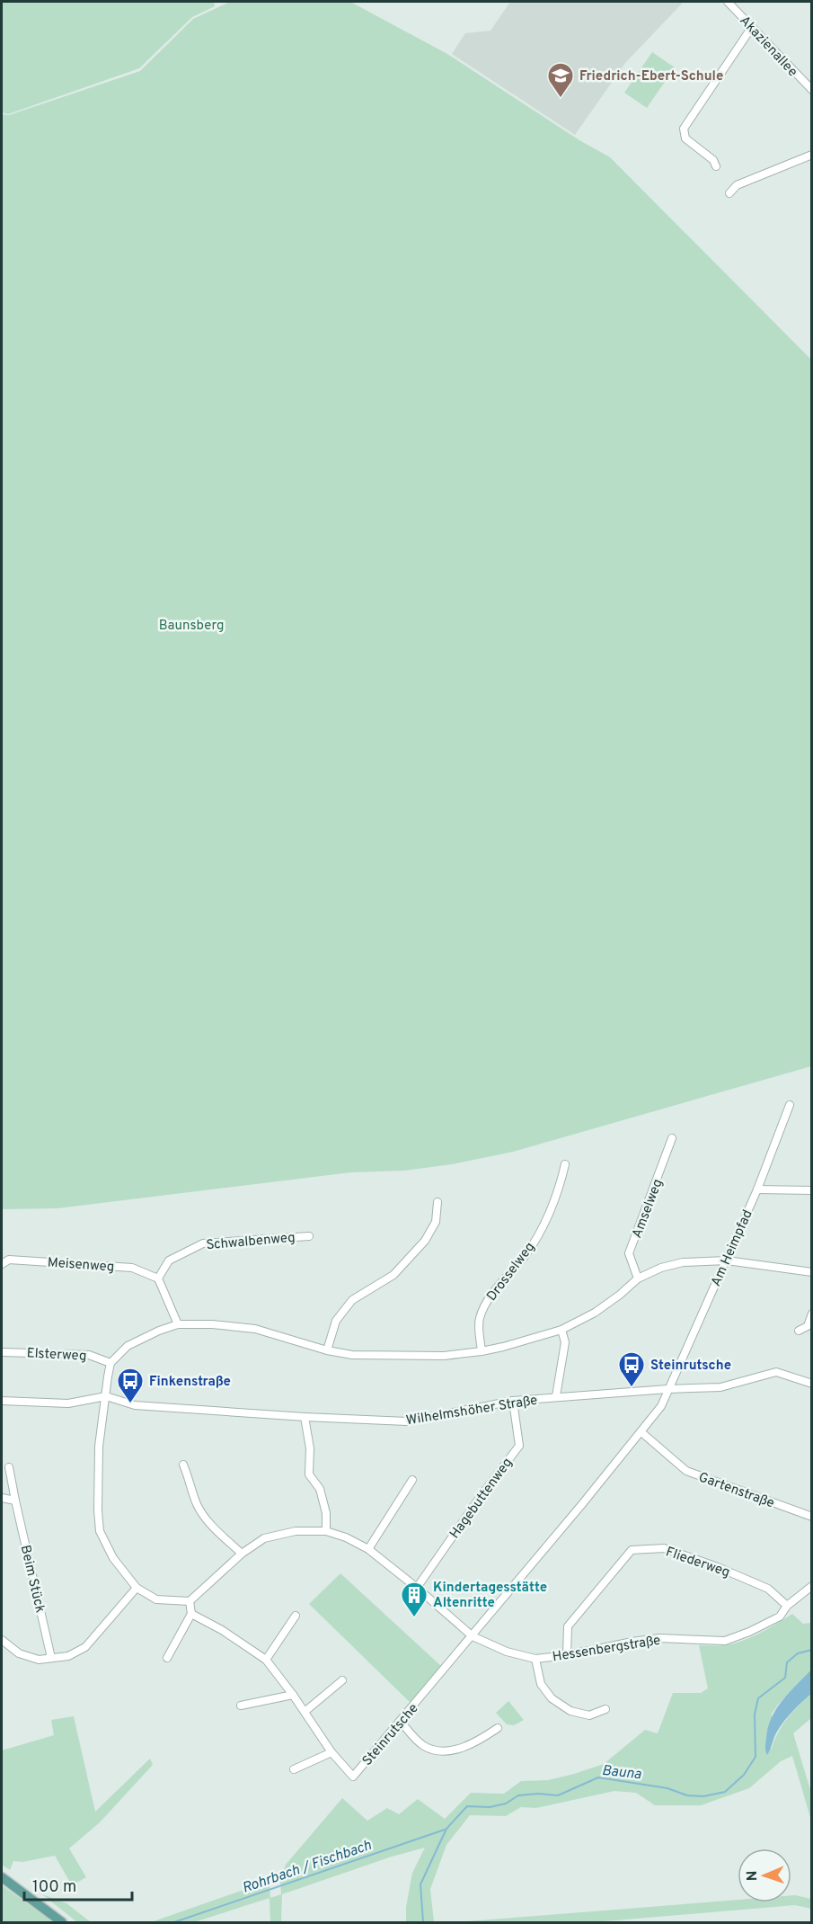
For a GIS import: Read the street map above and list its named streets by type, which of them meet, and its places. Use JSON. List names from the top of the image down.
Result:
{
  "streets": {
    "street": [
      "Akazienallee",
      "Amselweg",
      "Schwalbenweg",
      "Am Heimpfad",
      "Meisenweg",
      "Drosselweg",
      "Elsterweg",
      "Wilhelmshöher Straße",
      "Gartenstraße",
      "Hagebuttenweg",
      "Fliederweg",
      "Beim Stück",
      "Hessenbergstraße",
      "Steinrutsche"
    ]
  },
  "crossings": [
    ["Schwalbenweg", "Meisenweg"],
    ["Am Heimpfad", "Wilhelmshöher Straße"],
    ["Am Heimpfad", "Steinrutsche"],
    ["Wilhelmshöher Straße", "Hagebuttenweg"],
    ["Wilhelmshöher Straße", "Steinrutsche"],
    ["Gartenstraße", "Steinrutsche"],
    ["Hagebuttenweg", "Hessenbergstraße"],
    ["Fliederweg", "Hessenbergstraße"],
    ["Hessenbergstraße", "Steinrutsche"]
  ],
  "water": ["Bauna", "Rohrbach / Fischbach"],
  "parks": ["Baunsberg"],
  "places": {
    "school or university": ["Friedrich-Ebert-Schule"],
    "bus stop": ["Steinrutsche", "Finkenstraße"],
    "building": ["Kindertagesstätte Altenritte"]
  },
  "scale_bar": "100 m",
  "north": "left"
}
